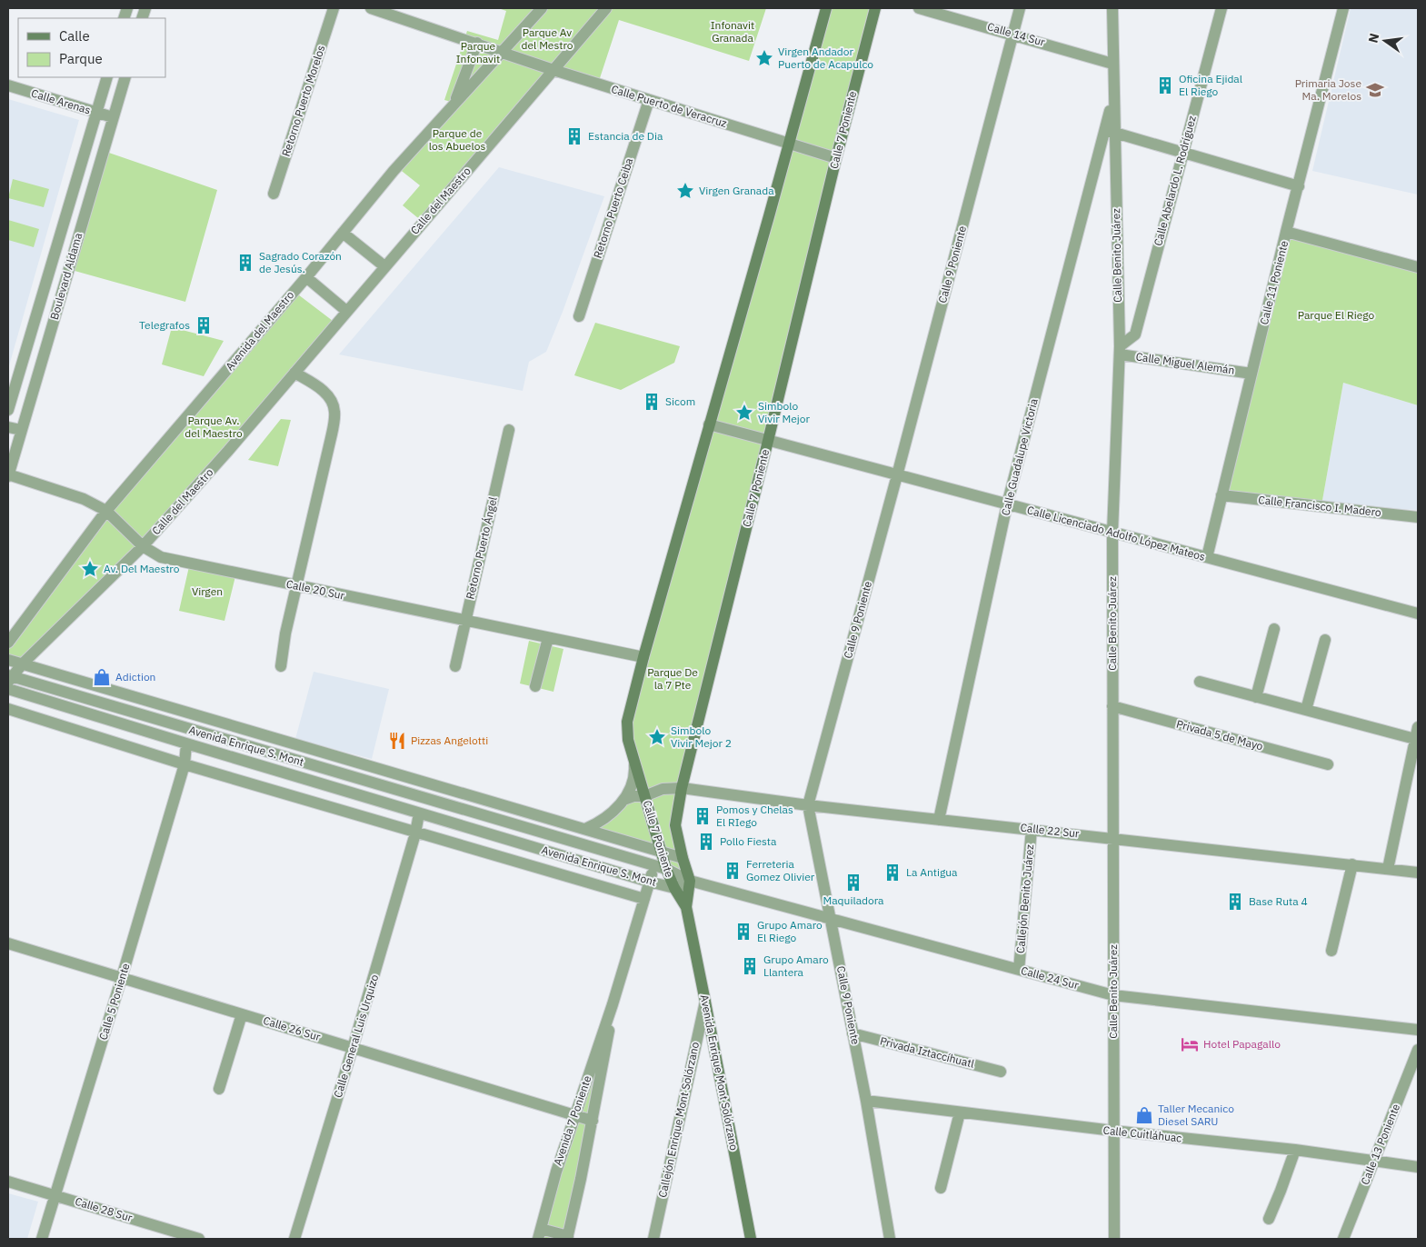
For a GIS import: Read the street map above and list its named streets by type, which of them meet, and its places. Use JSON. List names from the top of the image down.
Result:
{
  "streets": {
    "main road": ["Calle 7 Poniente", "Avenida Enrique Mont Solórzano"],
    "street": [
      "Calle 14 Sur",
      "Retorno Puerto Morelos",
      "Calle Arenas",
      "Calle Puerto de Veracruz",
      "Calle Abelardo L. Rodríguez",
      "Calle del Maestro",
      "Retorno Puerto Ceiba",
      "Calle Benito Juárez",
      "Calle 9 Poniente",
      "Boulevard Aldama",
      "Calle 11 Poniente",
      "Avenida del Maestro",
      "Calle Miguel Alemán",
      "Calle Guadalupe Victoria",
      "Calle Francisco I. Madero",
      "Calle Licenciado Adolfo López Mateos",
      "Retorno Puerto Ángel",
      "Calle 20 Sur",
      "Privada 5 de Mayo",
      "Avenida Enrique S. Mont",
      "Calle 22 Sur",
      "Callejón Benito Juárez",
      "Calle 24 Sur",
      "Calle 5 Poniente",
      "Calle 26 Sur",
      "Calle General Luis Urquizo",
      "Privada Iztaccíhuatl",
      "Callejón Enrique Mont Solórzano",
      "Avenida 7 Poniente",
      "Calle Cuitláhuac",
      "Calle 13 Poniente",
      "Calle 28 Sur"
    ]
  },
  "crossings": [
    ["Calle 14 Sur", "Calle Benito Juárez"],
    ["Calle 14 Sur", "Calle 9 Poniente"],
    ["Calle Arenas", "Boulevard Aldama"],
    ["Calle Puerto de Veracruz", "Calle 7 Poniente"],
    ["Calle Puerto de Veracruz", "Calle del Maestro"],
    ["Calle Puerto de Veracruz", "Retorno Puerto Ceiba"],
    ["Calle Puerto de Veracruz", "Avenida del Maestro"],
    ["Calle 7 Poniente", "Calle Licenciado Adolfo López Mateos"],
    ["Calle 7 Poniente", "Calle 20 Sur"],
    ["Calle 7 Poniente", "Avenida Enrique S. Mont"],
    ["Calle 7 Poniente", "Calle 22 Sur"],
    ["Calle 7 Poniente", "Calle 24 Sur"],
    ["Calle 7 Poniente", "Avenida Enrique Mont Solórzano"],
    ["Calle Abelardo L. Rodríguez", "Calle Benito Juárez"],
    ["Calle Abelardo L. Rodríguez", "Calle Miguel Alemán"],
    ["Calle del Maestro", "Calle 20 Sur"],
    ["Calle del Maestro", "Avenida Enrique S. Mont"],
    ["Calle Benito Juárez", "Calle Miguel Alemán"],
    ["Calle Benito Juárez", "Calle Guadalupe Victoria"],
    ["Calle Benito Juárez", "Calle Licenciado Adolfo López Mateos"],
    ["Calle Benito Juárez", "Privada 5 de Mayo"],
    ["Calle Benito Juárez", "Calle 22 Sur"],
    ["Calle Benito Juárez", "Calle 24 Sur"],
    ["Calle Benito Juárez", "Calle Cuitláhuac"],
    ["Calle 9 Poniente", "Calle Licenciado Adolfo López Mateos"],
    ["Calle 9 Poniente", "Calle 22 Sur"],
    ["Calle 9 Poniente", "Calle 24 Sur"],
    ["Calle 9 Poniente", "Privada Iztaccíhuatl"],
    ["Calle 9 Poniente", "Calle Cuitláhuac"],
    ["Boulevard Aldama", "Calle 20 Sur"],
    ["Calle 11 Poniente", "Calle Miguel Alemán"],
    ["Calle 11 Poniente", "Calle Francisco I. Madero"],
    ["Calle 11 Poniente", "Calle Licenciado Adolfo López Mateos"],
    ["Avenida del Maestro", "Calle 20 Sur"],
    ["Calle Guadalupe Victoria", "Calle Licenciado Adolfo López Mateos"],
    ["Calle Guadalupe Victoria", "Calle 22 Sur"],
    ["Retorno Puerto Ángel", "Calle 20 Sur"],
    ["Avenida Enrique S. Mont", "Calle 24 Sur"],
    ["Avenida Enrique S. Mont", "Calle 5 Poniente"],
    ["Avenida Enrique S. Mont", "Calle General Luis Urquizo"],
    ["Avenida Enrique S. Mont", "Avenida 7 Poniente"],
    ["Calle 22 Sur", "Callejón Benito Juárez"],
    ["Callejón Benito Juárez", "Calle 24 Sur"],
    ["Calle 5 Poniente", "Calle 26 Sur"],
    ["Calle 5 Poniente", "Calle 28 Sur"],
    ["Calle 26 Sur", "Calle General Luis Urquizo"],
    ["Calle 26 Sur", "Avenida 7 Poniente"],
    ["Avenida Enrique Mont Solórzano", "Callejón Enrique Mont Solórzano"],
    ["Calle Cuitláhuac", "Calle 13 Poniente"]
  ],
  "parks": [
    "Infonavit Granada",
    "Parque Av del Mestro",
    "Parque Infonavit",
    "Parque de los Abuelos",
    "Parque El Riego",
    "Parque Av. del Maestro",
    "Virgen",
    "Parque De la 7 Pte"
  ],
  "places": {
    "place": [
      "Virgen Andador Puerto de Acapulco",
      "Virgen Granada",
      "Simbolo Vivir Mejor",
      "Av. Del Maestro",
      "Simbolo Vivir Mejor 2"
    ],
    "building": [
      "Oficina Ejidal El Riego",
      "Estancia de Dia",
      "Sagrado Corazón de Jesús.",
      "Telegrafos",
      "Sicom",
      "Pomos y Chelas El RIego",
      "Pollo Fiesta",
      "Ferreteria Gomez Olivier",
      "La Antigua",
      "Maquiladora",
      "Base Ruta 4",
      "Grupo Amaro El Riego",
      "Grupo Amaro Llantera"
    ],
    "school or university": ["Primaria Jose Ma. Morelos"],
    "shop": ["Adiction", "Taller Mecanico Diesel SARU"],
    "restaurant": ["Pizzas Angelotti"],
    "hotel": ["Hotel Papagallo"]
  },
  "legend": ["Calle", "Parque"],
  "north": "left"
}
